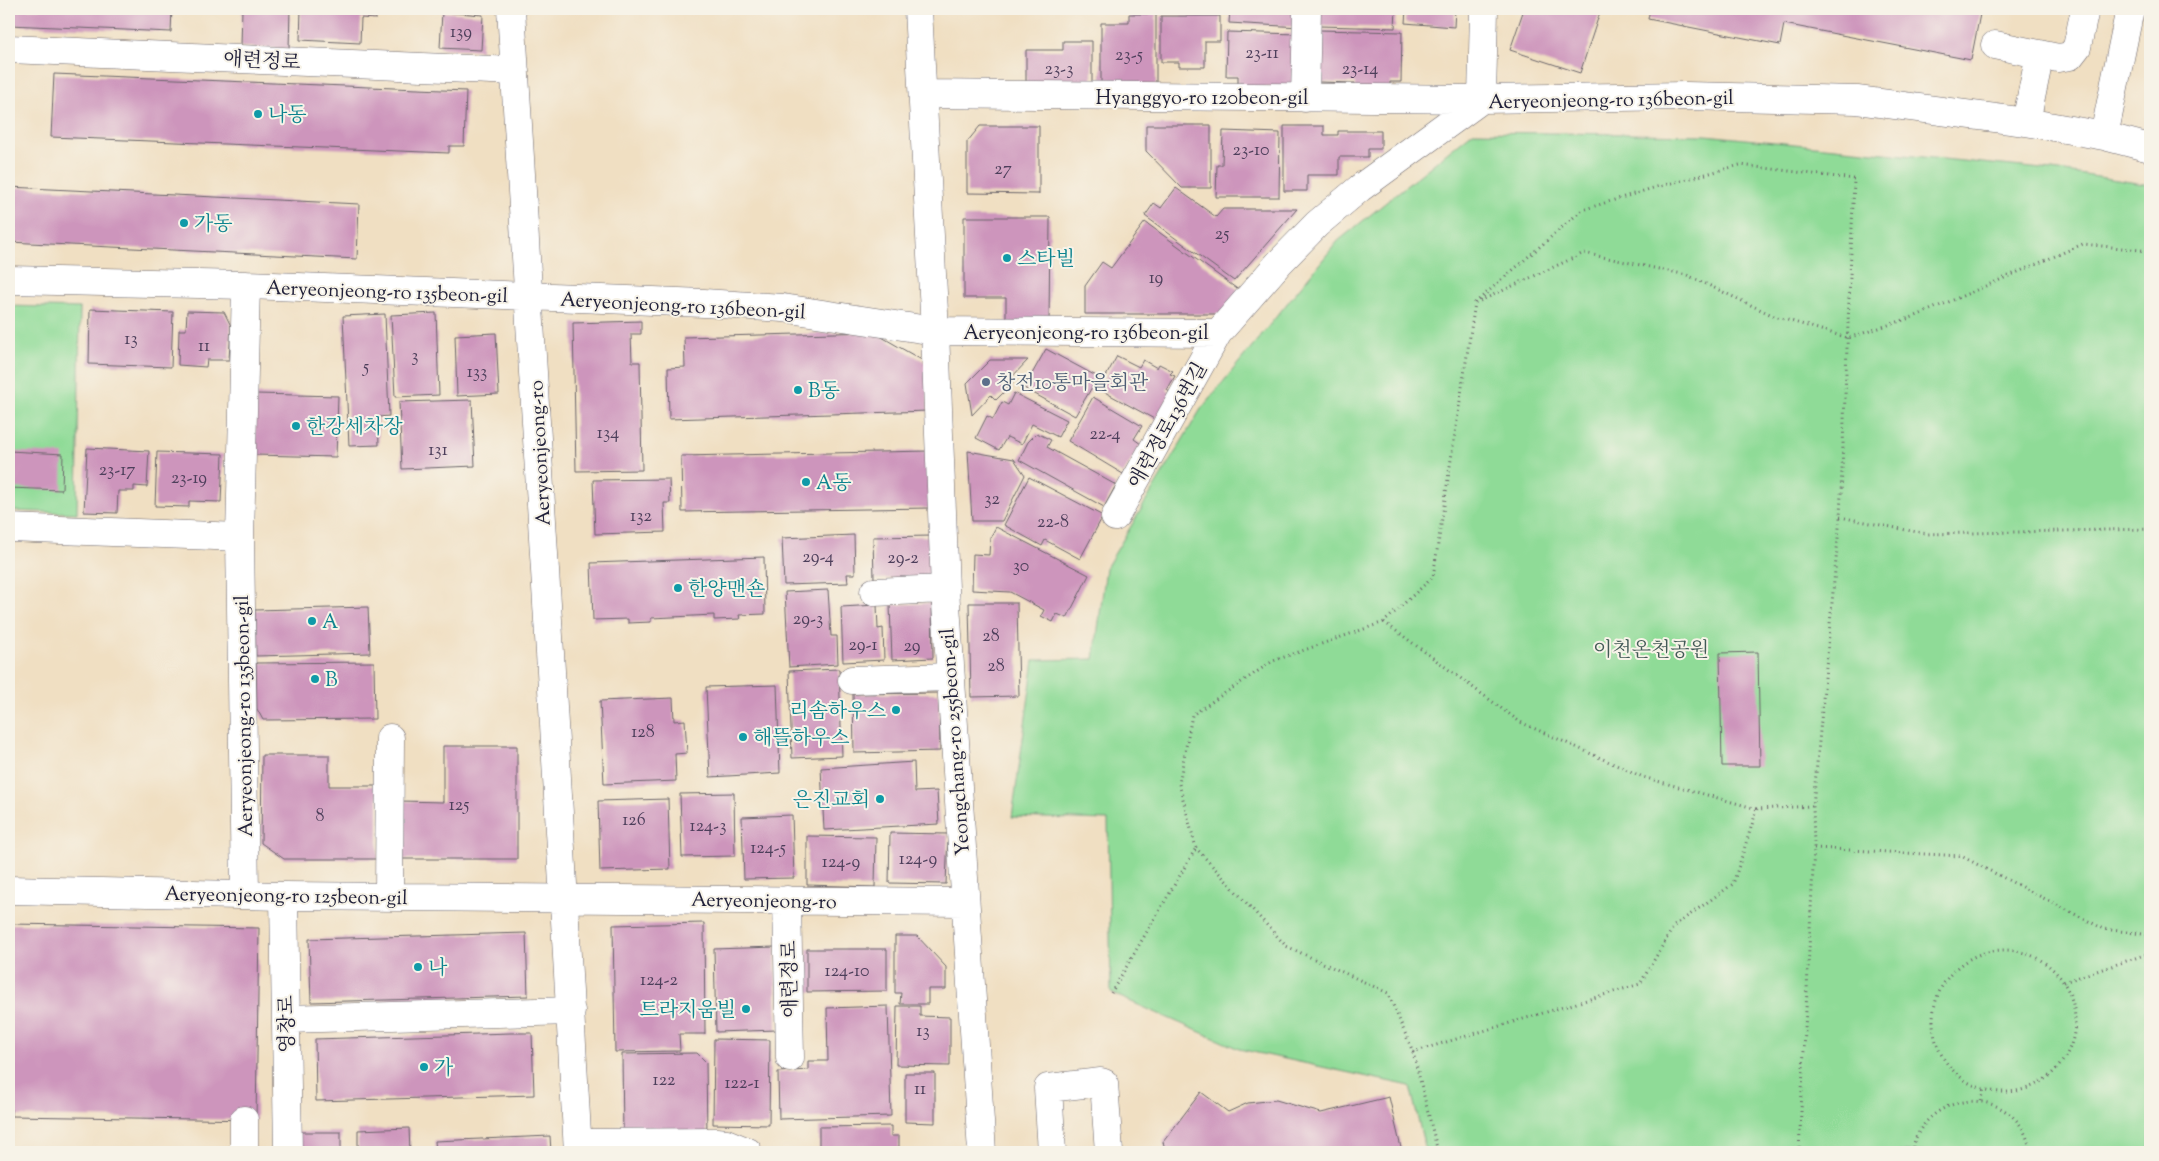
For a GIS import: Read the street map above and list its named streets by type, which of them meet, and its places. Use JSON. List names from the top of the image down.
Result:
{
  "streets": {
    "street": [
      "애련정로",
      "Hyanggyo-ro 120beon-gil",
      "Aeryeonjeong-ro 136beon-gil",
      "Aeryeonjeong-ro 135beon-gil",
      "애련정로136번길",
      "Aeryeonjeong-ro",
      "Yeongchang-ro 255beon-gil",
      "Aeryeonjeong-ro 125beon-gil",
      "영창로"
    ]
  },
  "crossings": [
    ["애련정로", "Aeryeonjeong-ro"],
    ["Hyanggyo-ro 120beon-gil", "Aeryeonjeong-ro 136beon-gil"],
    ["Aeryeonjeong-ro 136beon-gil", "Aeryeonjeong-ro 135beon-gil"],
    ["Aeryeonjeong-ro 136beon-gil", "애련정로136번길"],
    ["Aeryeonjeong-ro 136beon-gil", "Aeryeonjeong-ro"],
    ["Aeryeonjeong-ro 136beon-gil", "Yeongchang-ro 255beon-gil"],
    ["Aeryeonjeong-ro 135beon-gil", "Aeryeonjeong-ro"],
    ["Aeryeonjeong-ro 135beon-gil", "Aeryeonjeong-ro 125beon-gil"],
    ["Aeryeonjeong-ro", "Yeongchang-ro 255beon-gil"],
    ["Aeryeonjeong-ro", "Aeryeonjeong-ro 125beon-gil"],
    ["Aeryeonjeong-ro 125beon-gil", "영창로"]
  ],
  "parks": ["이천온천공원"],
  "places": [
    "나동",
    "가동",
    "스타빌",
    "창전10통마을회관",
    "B동",
    "한강세차장",
    "A동",
    "한양맨숀",
    "A",
    "B",
    "리솜하우스",
    "해뜰하우스",
    "은진교회",
    "나",
    "트라지움빌",
    "가"
  ],
  "house_numbers": [
    "139",
    "23-11",
    "23-5",
    "23-3",
    "23-14",
    "23-10",
    "27",
    "25",
    "19",
    "13",
    "11",
    "3",
    "5",
    "133",
    "134",
    "22-4",
    "131",
    "23-17",
    "23-19",
    "32",
    "132",
    "22-8",
    "29-4",
    "29-2",
    "30",
    "29-3",
    "28",
    "29-1",
    "29",
    "28",
    "128",
    "125",
    "8",
    "126",
    "124-3",
    "124-5",
    "124-9",
    "124-9",
    "124-10",
    "124-2",
    "13",
    "122",
    "122-1",
    "11"
  ]
}
